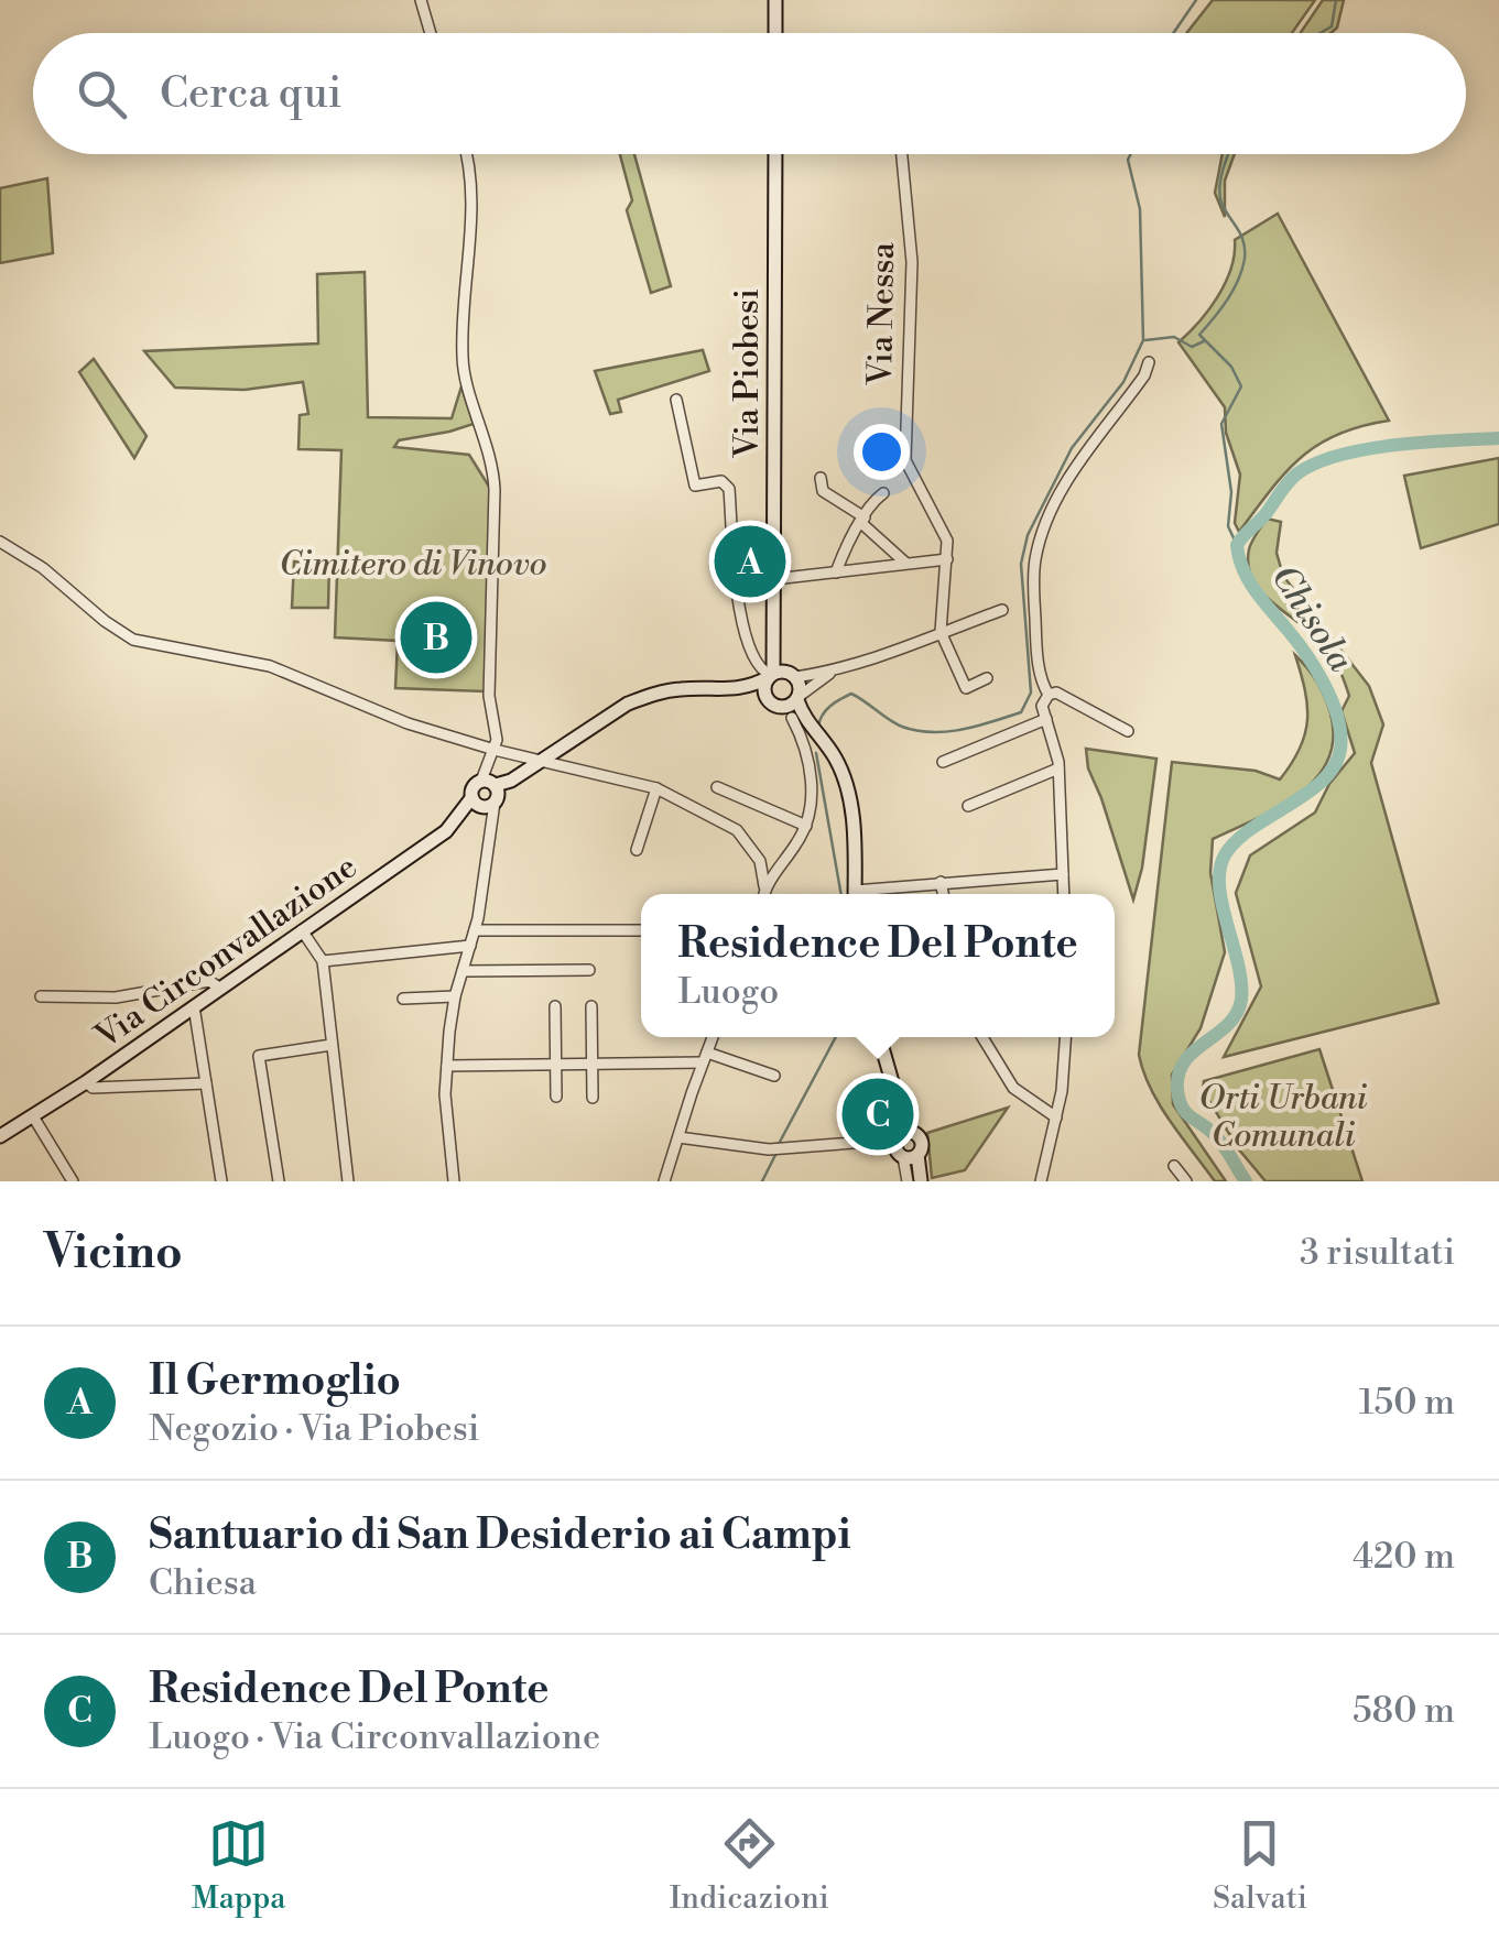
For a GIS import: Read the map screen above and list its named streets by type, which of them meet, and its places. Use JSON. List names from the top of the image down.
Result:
{
  "streets": {
    "street": ["Via Nessa", "Via Piobesi", "Via Circonvallazione"]
  },
  "water": ["Chisola"],
  "parks": ["Cimitero di Vinovo", "Orti Urbani Comunali"],
  "page": {
    "search": "Cerca qui",
    "pins": ["A", "B", "C"],
    "popup": ["Residence Del Ponte", "Luogo"],
    "heading": ["Vicino", "3 risultati"],
    "list": [
      {
        "mark": "A",
        "name": "Il Germoglio",
        "note": "Negozio · Via Piobesi",
        "value": "150 m"
      },
      {
        "mark": "B",
        "name": "Santuario di San Desiderio ai Campi",
        "note": "Chiesa",
        "value": "420 m"
      },
      {
        "mark": "C",
        "name": "Residence Del Ponte",
        "note": "Luogo · Via Circonvallazione",
        "value": "580 m"
      }
    ],
    "nav": ["Mappa", "Indicazioni", "Salvati"]
  }
}
